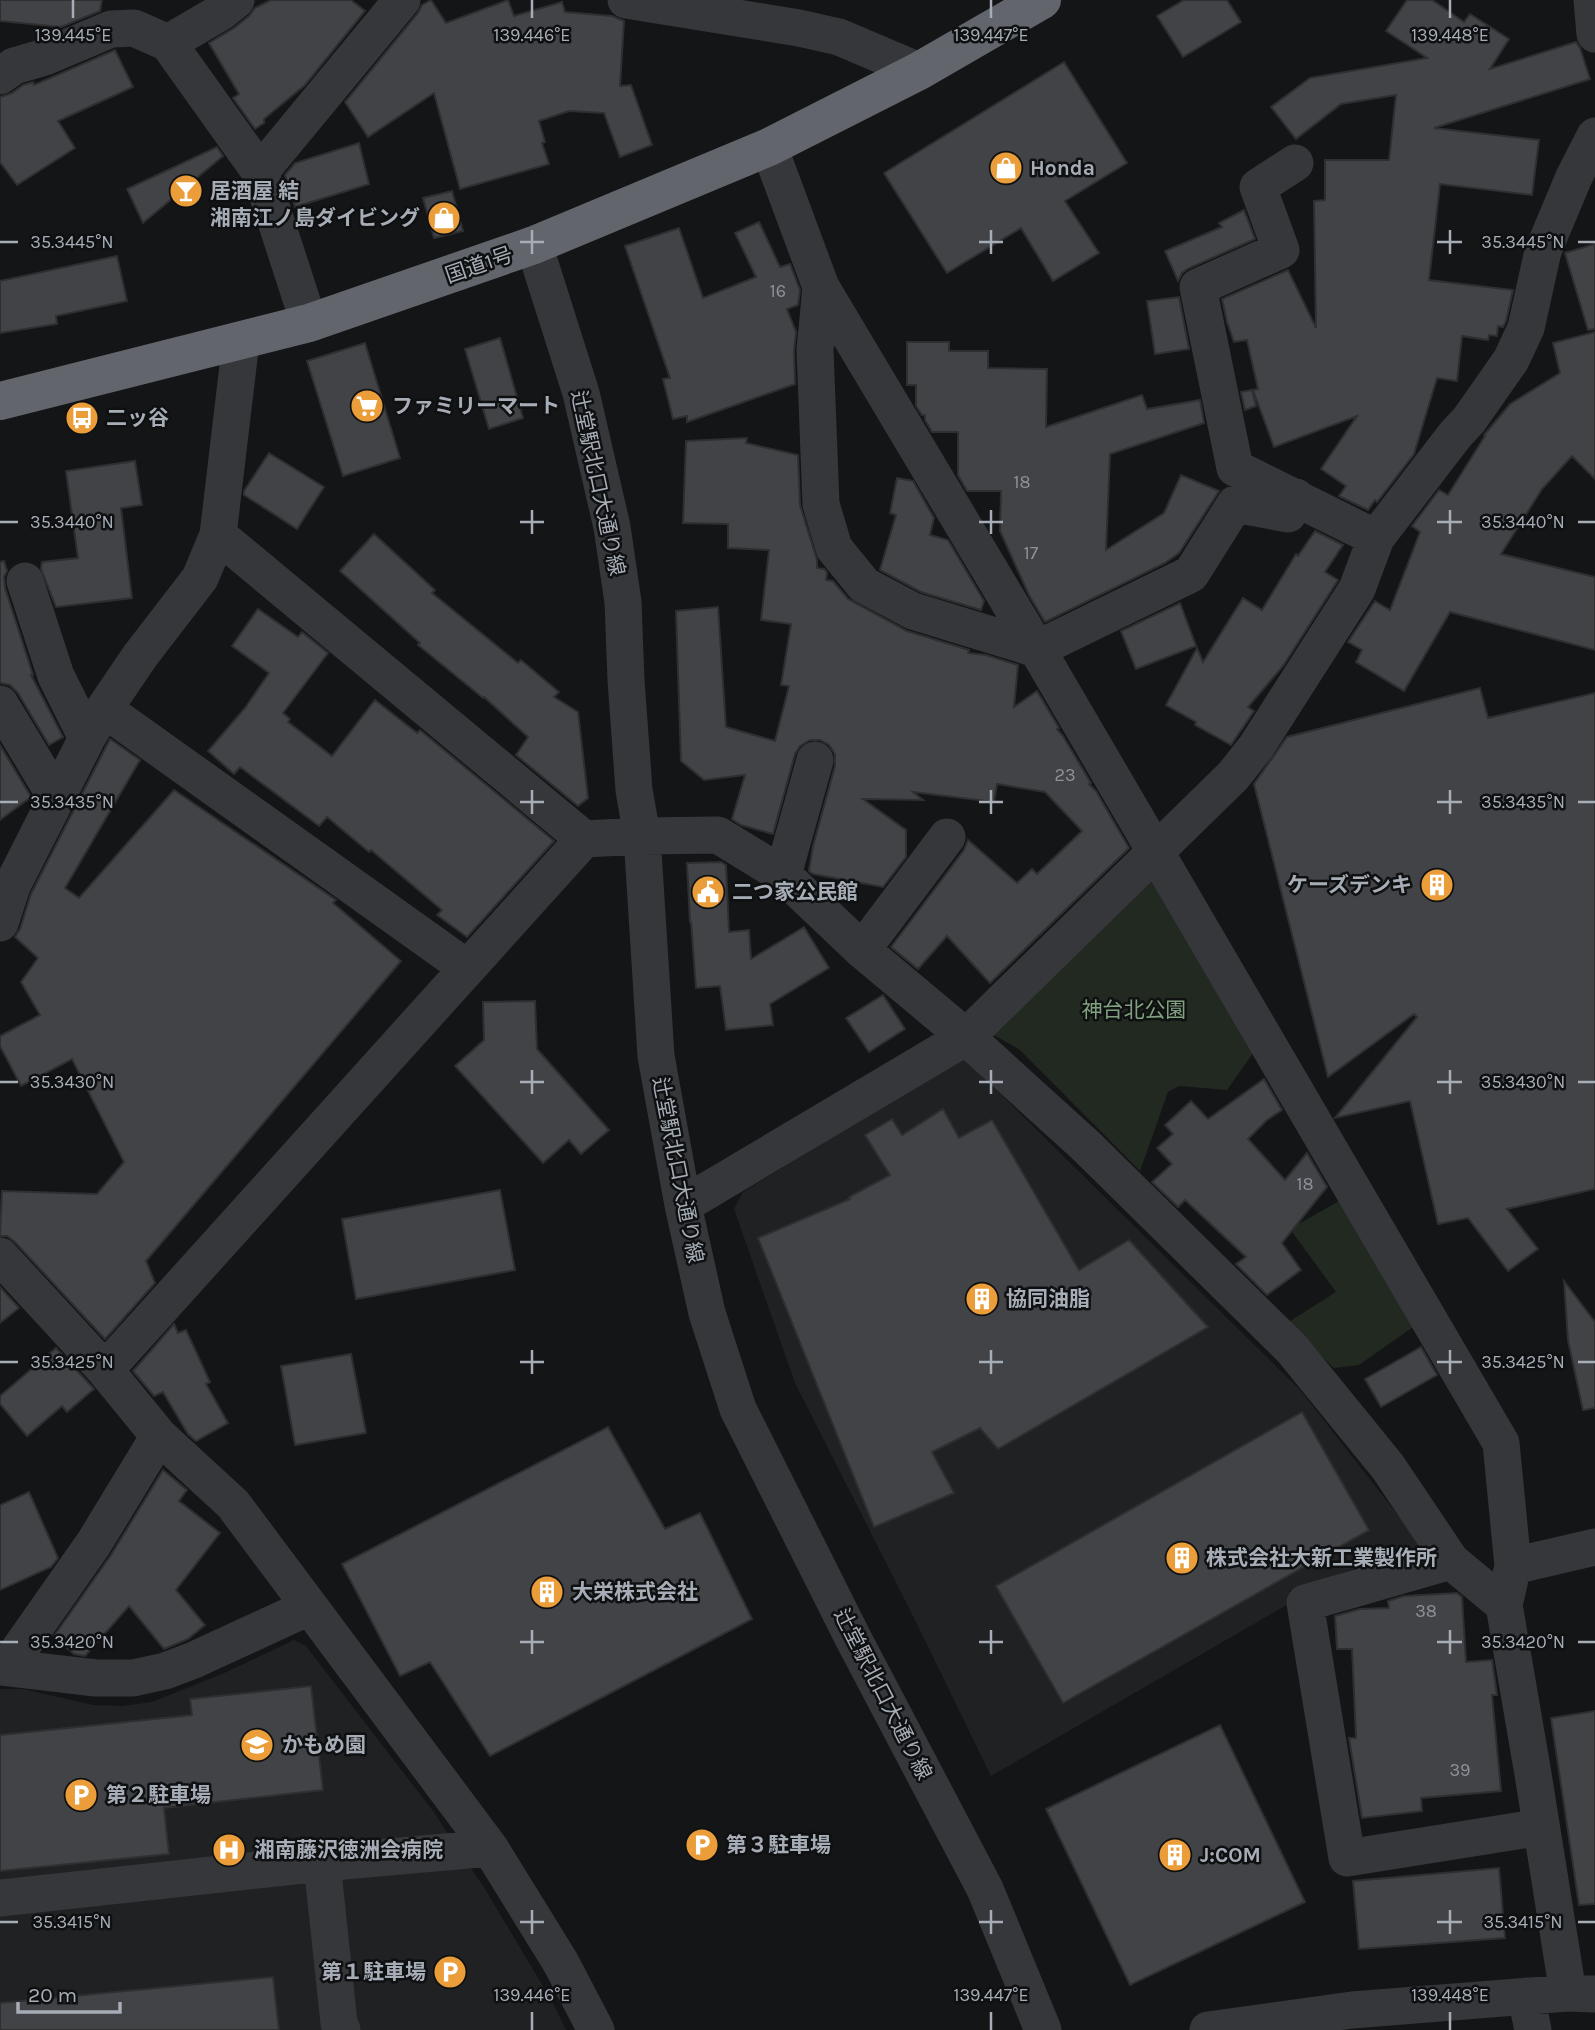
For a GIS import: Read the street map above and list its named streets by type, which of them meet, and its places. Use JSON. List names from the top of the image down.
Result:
{
  "streets": {
    "highway": ["国道1号"],
    "street": ["辻堂駅北口大通り線"]
  },
  "crossings": [
    ["国道1号", "辻堂駅北口大通り線"]
  ],
  "parks": ["神台北公園"],
  "places": {
    "shop": ["Honda", "湘南江ノ島ダイビング"],
    "bar": ["居酒屋 結"],
    "supermarket": ["ファミリーマート"],
    "bus stop": ["二ッ谷"],
    "building": [
      "ケーズデンキ",
      "協同油脂",
      "株式会社大新工業製作所",
      "大栄株式会社",
      "J:COM"
    ],
    "public building": ["二つ家公民館"],
    "school or university": ["かもめ園"],
    "parking": ["第２駐車場", "第３駐車場", "第１駐車場"],
    "hospital": ["湘南藤沢徳洲会病院"]
  },
  "house_numbers": [
    "16",
    "18",
    "17",
    "23",
    "18",
    "38",
    "39"
  ],
  "scale_bar": "20 m",
  "coordinates": [
    "139.445°E",
    "139.446°E",
    "139.447°E",
    "139.448°E",
    "35.3445°N",
    "35.3440°N",
    "35.3435°N",
    "35.3430°N",
    "35.3425°N",
    "35.3420°N",
    "35.3415°N"
  ]
}
